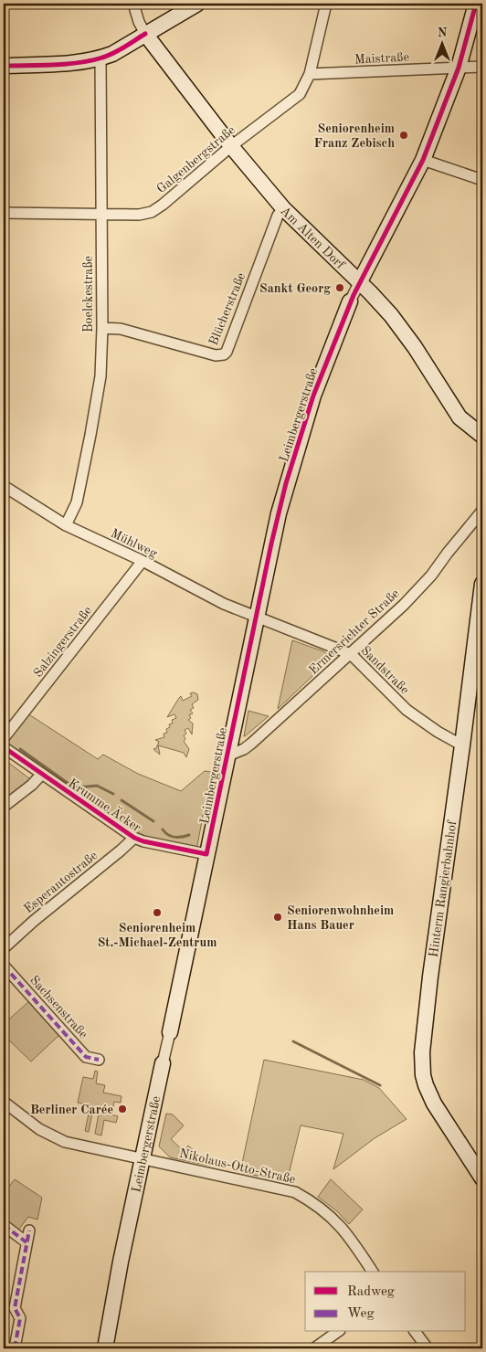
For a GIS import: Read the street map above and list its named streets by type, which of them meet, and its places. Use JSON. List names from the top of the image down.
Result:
{
  "streets": {
    "street": [
      "Maistraße",
      "Galgenbergstraße",
      "Am Alten Dorf",
      "Boelckestraße",
      "Blücherstraße",
      "Leimbergerstraße",
      "Mühlweg",
      "Ermersrichter Straße",
      "Salzingerstraße",
      "Sandstraße",
      "Krumme Äcker",
      "Esperantostraße",
      "Hinterm Rangierbahnhof",
      "Sachsenstraße",
      "Nikolaus-Otto-Straße"
    ]
  },
  "crossings": [
    ["Maistraße", "Galgenbergstraße"],
    ["Maistraße", "Leimbergerstraße"],
    ["Galgenbergstraße", "Am Alten Dorf"],
    ["Galgenbergstraße", "Boelckestraße"],
    ["Am Alten Dorf", "Blücherstraße"],
    ["Am Alten Dorf", "Leimbergerstraße"],
    ["Boelckestraße", "Blücherstraße"],
    ["Boelckestraße", "Mühlweg"],
    ["Leimbergerstraße", "Mühlweg"],
    ["Leimbergerstraße", "Ermersrichter Straße"],
    ["Leimbergerstraße", "Sandstraße"],
    ["Leimbergerstraße", "Krumme Äcker"],
    ["Leimbergerstraße", "Nikolaus-Otto-Straße"],
    ["Mühlweg", "Salzingerstraße"],
    ["Mühlweg", "Sandstraße"],
    ["Ermersrichter Straße", "Sandstraße"],
    ["Sandstraße", "Hinterm Rangierbahnhof"],
    ["Krumme Äcker", "Esperantostraße"]
  ],
  "places": [
    "Seniorenheim Franz Zebisch",
    "Sankt Georg",
    "Seniorenheim St.-Michael-Zentrum",
    "Seniorenwohnheim Hans Bauer",
    "Berliner Carée"
  ],
  "legend": ["Radweg", "Weg"],
  "north": "top"
}
